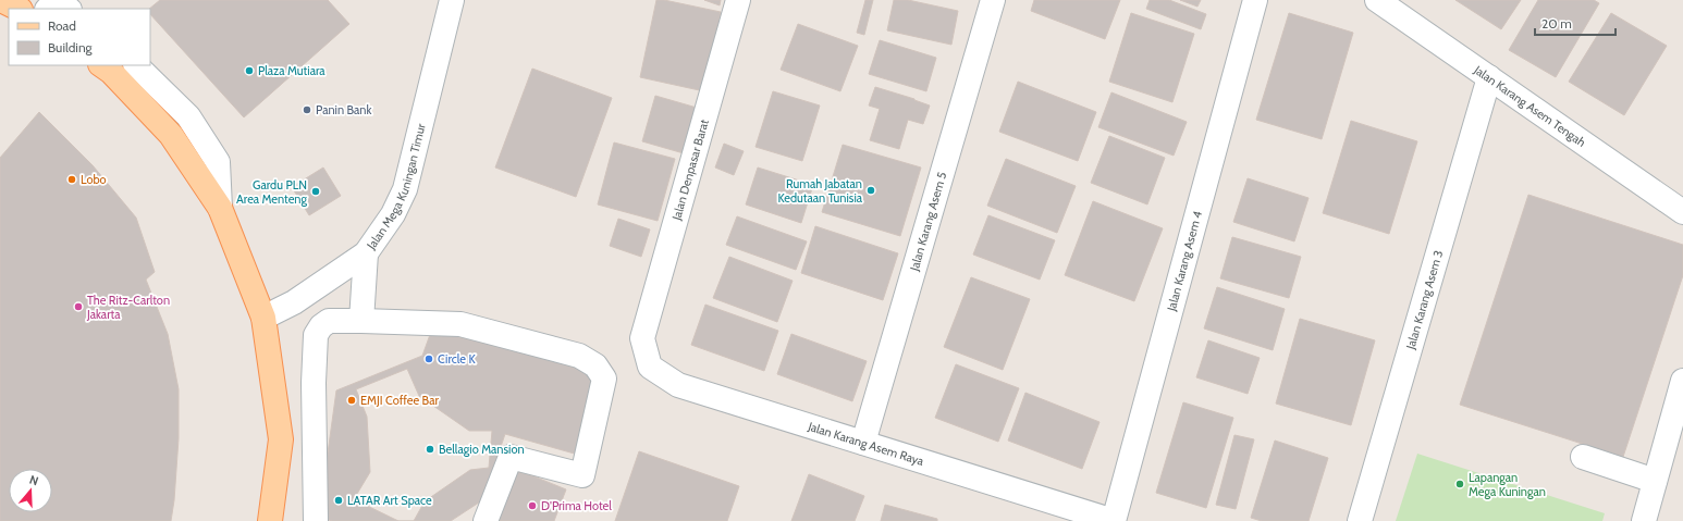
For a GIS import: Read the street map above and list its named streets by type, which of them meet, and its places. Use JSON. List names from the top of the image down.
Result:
{
  "streets": {
    "street": [
      "Jalan Karang Asem Tengah",
      "Jalan Denpasar Barat",
      "Jalan Mega Kuningan Timur",
      "Jalan Karang Asem 5",
      "Jalan Karang Asem 4",
      "Jalan Karang Asem 3",
      "Jalan Karang Asem Raya"
    ]
  },
  "crossings": [
    ["Jalan Karang Asem Tengah", "Jalan Karang Asem 3"],
    ["Jalan Denpasar Barat", "Jalan Karang Asem Raya"],
    ["Jalan Karang Asem 5", "Jalan Karang Asem Raya"],
    ["Jalan Karang Asem 4", "Jalan Karang Asem Raya"]
  ],
  "places": [
    "Plaza Mutiara",
    "Panin Bank",
    "Lobo",
    "Rumah Jabatan Kedutaan Tunisia",
    "Gardu PLN Area Menteng",
    "The Ritz-Carlton Jakarta",
    "Circle K",
    "EMJI Coffee Bar",
    "Bellagio Mansion",
    "Lapangan Mega Kuningan",
    "LATAR Art Space",
    "D'Prima Hotel"
  ],
  "legend": ["Road", "Building"],
  "scale_bar": "20 m",
  "north": "top"
}
